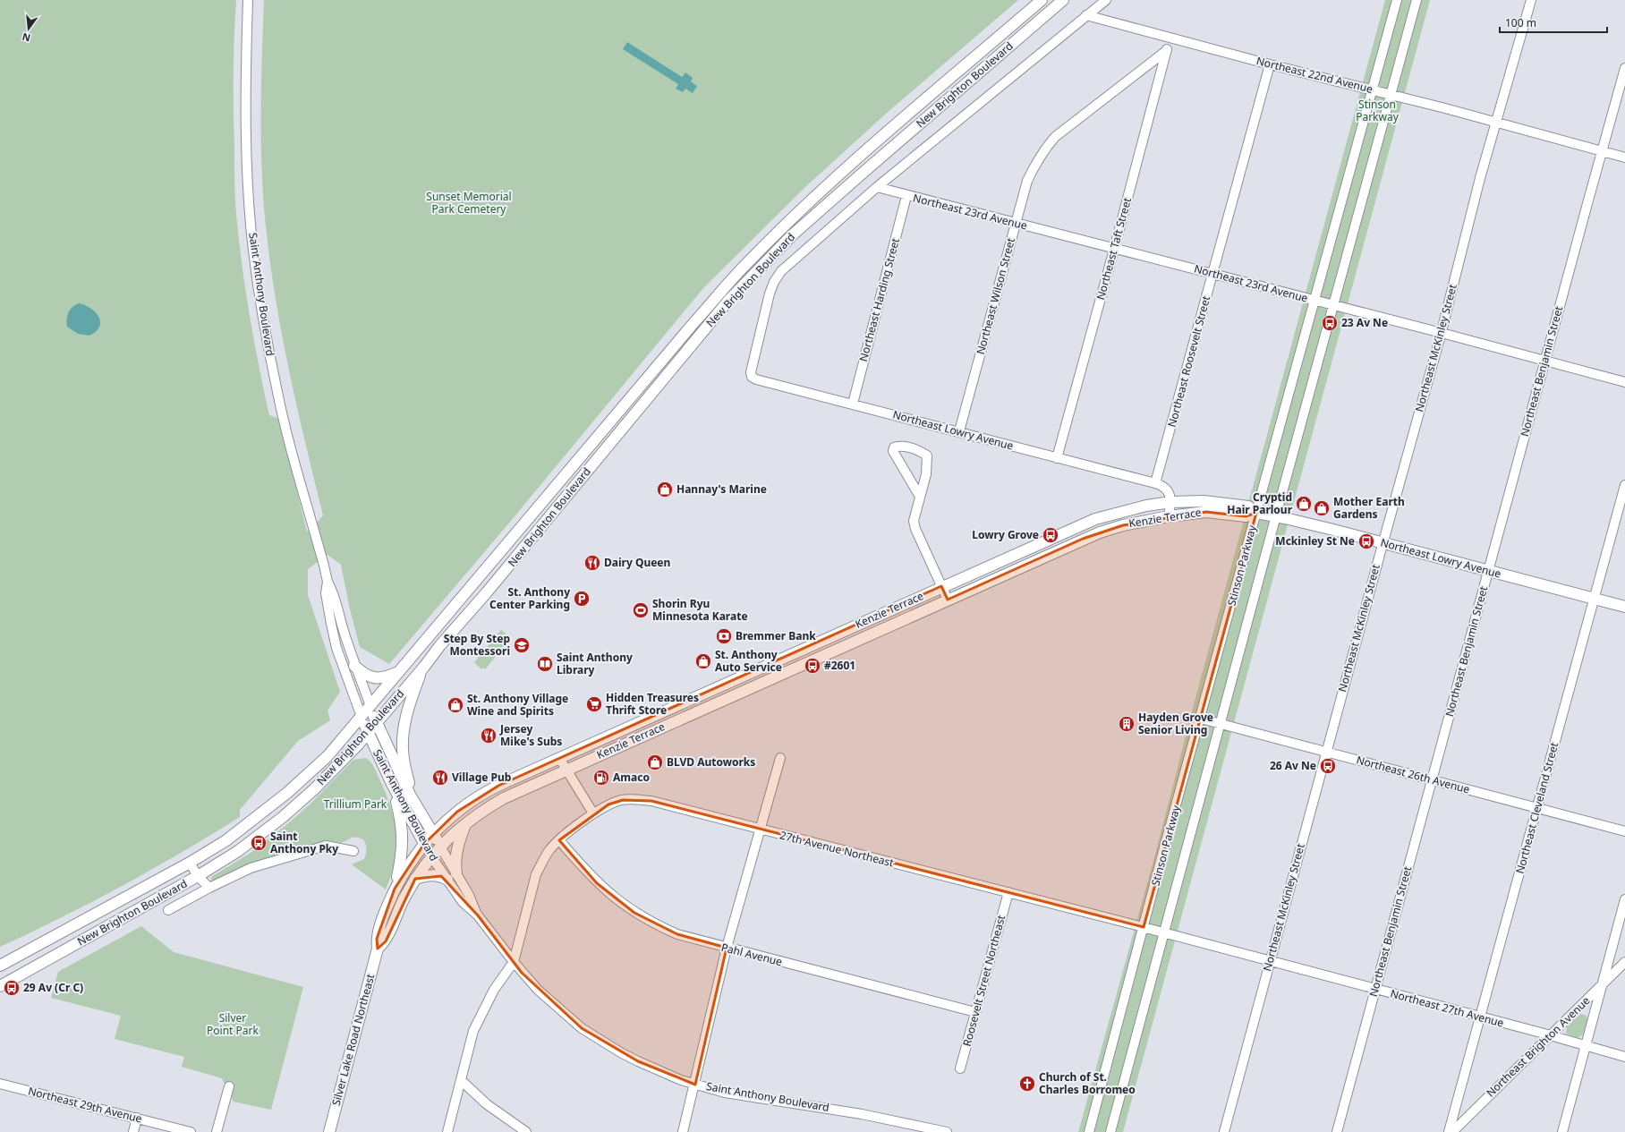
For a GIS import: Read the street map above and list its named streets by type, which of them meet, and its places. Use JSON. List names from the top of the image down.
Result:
{
  "streets": {
    "main road": [
      "New Brighton Boulevard",
      "Saint Anthony Boulevard",
      "Northeast Lowry Avenue",
      "Kenzie Terrace",
      "Silver Lake Road Northeast"
    ],
    "street": [
      "Northeast 22nd Avenue",
      "Northeast 23rd Avenue",
      "Northeast Taft Street",
      "Northeast Wilson Street",
      "Northeast Harding Street",
      "Northeast McKinley Street",
      "Northeast Roosevelt Street",
      "Northeast Benjamin Street",
      "Stinson Parkway",
      "Northeast 26th Avenue",
      "Northeast Cleveland Street",
      "27th Avenue Northeast",
      "Pahl Avenue",
      "Roosevelt Street Northeast",
      "Northeast 27th Avenue",
      "Northeast Brighton Avenue",
      "Northeast 29th Avenue"
    ]
  },
  "crossings": [
    ["Northeast 22nd Avenue", "New Brighton Boulevard"],
    ["Northeast 22nd Avenue", "Northeast Taft Street"],
    ["Northeast 22nd Avenue", "Northeast McKinley Street"],
    ["Northeast 22nd Avenue", "Northeast Roosevelt Street"],
    ["Northeast 22nd Avenue", "Northeast Benjamin Street"],
    ["Northeast 22nd Avenue", "Stinson Parkway"],
    ["New Brighton Boulevard", "Northeast 23rd Avenue"],
    ["New Brighton Boulevard", "Saint Anthony Boulevard"],
    ["New Brighton Boulevard", "Northeast Lowry Avenue"],
    ["Northeast 23rd Avenue", "Northeast Taft Street"],
    ["Northeast 23rd Avenue", "Northeast Wilson Street"],
    ["Northeast 23rd Avenue", "Northeast Harding Street"],
    ["Northeast 23rd Avenue", "Northeast McKinley Street"],
    ["Northeast 23rd Avenue", "Northeast Roosevelt Street"],
    ["Northeast 23rd Avenue", "Northeast Benjamin Street"],
    ["Northeast 23rd Avenue", "Stinson Parkway"],
    ["Northeast Taft Street", "Northeast Wilson Street"],
    ["Northeast Taft Street", "Northeast Lowry Avenue"],
    ["Saint Anthony Boulevard", "Kenzie Terrace"],
    ["Saint Anthony Boulevard", "27th Avenue Northeast"],
    ["Saint Anthony Boulevard", "Silver Lake Road Northeast"],
    ["Northeast Wilson Street", "Northeast Lowry Avenue"],
    ["Northeast Harding Street", "Northeast Lowry Avenue"],
    ["Northeast McKinley Street", "Northeast Lowry Avenue"],
    ["Northeast McKinley Street", "Northeast 26th Avenue"],
    ["Northeast McKinley Street", "Northeast 27th Avenue"],
    ["Northeast Roosevelt Street", "Northeast Lowry Avenue"],
    ["Northeast Benjamin Street", "Northeast Lowry Avenue"],
    ["Northeast Benjamin Street", "Northeast 26th Avenue"],
    ["Northeast Benjamin Street", "Northeast 27th Avenue"],
    ["Northeast Lowry Avenue", "Kenzie Terrace"],
    ["Northeast Lowry Avenue", "Stinson Parkway"],
    ["Northeast Lowry Avenue", "Northeast Cleveland Street"],
    ["Kenzie Terrace", "Stinson Parkway"],
    ["Kenzie Terrace", "Silver Lake Road Northeast"],
    ["Stinson Parkway", "Northeast 26th Avenue"],
    ["Stinson Parkway", "27th Avenue Northeast"],
    ["Stinson Parkway", "Northeast 27th Avenue"],
    ["Northeast 26th Avenue", "Northeast Cleveland Street"],
    ["Northeast Cleveland Street", "Northeast 27th Avenue"],
    ["27th Avenue Northeast", "Pahl Avenue"],
    ["27th Avenue Northeast", "Roosevelt Street Northeast"],
    ["27th Avenue Northeast", "Northeast 27th Avenue"],
    ["Pahl Avenue", "Roosevelt Street Northeast"],
    ["Northeast 27th Avenue", "Northeast Brighton Avenue"]
  ],
  "parks": [
    "Stinson Parkway",
    "Sunset Memorial Park Cemetery",
    "Trillium Park",
    "Silver Point Park"
  ],
  "places": {
    "bus stop": [
      "23 Av Ne",
      "Lowry Grove",
      "Mckinley St Ne",
      "#2601",
      "26 Av Ne",
      "Saint Anthony Pky",
      "29 Av (Cr C)"
    ],
    "shop": [
      "Hannay's Marine",
      "Cryptid Hair Parlour",
      "Mother Earth Gardens",
      "St. Anthony Auto Service",
      "St. Anthony Village Wine and Spirits",
      "BLVD Autoworks"
    ],
    "restaurant": ["Dairy Queen", "Jersey Mike's Subs", "Village Pub"],
    "parking": ["St. Anthony Center Parking"],
    "sports": ["Shorin Ryu Minnesota Karate"],
    "bank": ["Bremmer Bank"],
    "school or university": ["Step By Step Montessori"],
    "library": ["Saint Anthony Library"],
    "supermarket": ["Hidden Treasures Thrift Store"],
    "building": ["Hayden Grove Senior Living"],
    "fuel station": ["Amaco"],
    "church": ["Church of St. Charles Borromeo"]
  },
  "scale_bar": "100 m",
  "north": "bottom"
}
